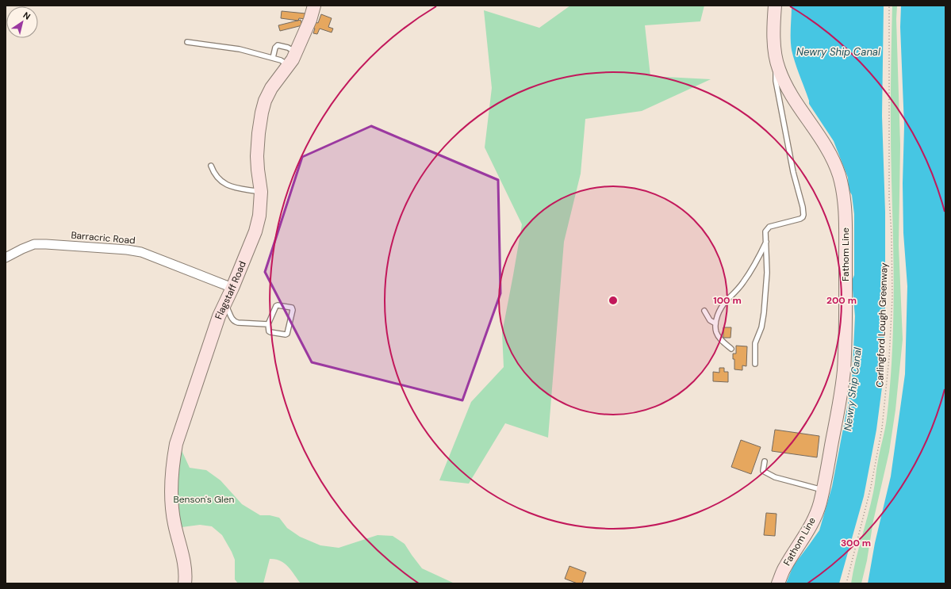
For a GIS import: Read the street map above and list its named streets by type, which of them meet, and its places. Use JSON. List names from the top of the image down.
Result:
{
  "streets": {
    "street": ["Barracric Road", "Fathom Line", "Flagstaff Road"],
    "path": ["Carlingford Lough Greenway"]
  },
  "crossings": [
    ["Barracric Road", "Flagstaff Road"]
  ],
  "water": ["Newry Ship Canal"],
  "parks": ["Benson's Glen"],
  "north": "top right",
  "rings": ["100 m", "200 m", "300 m"]
}
